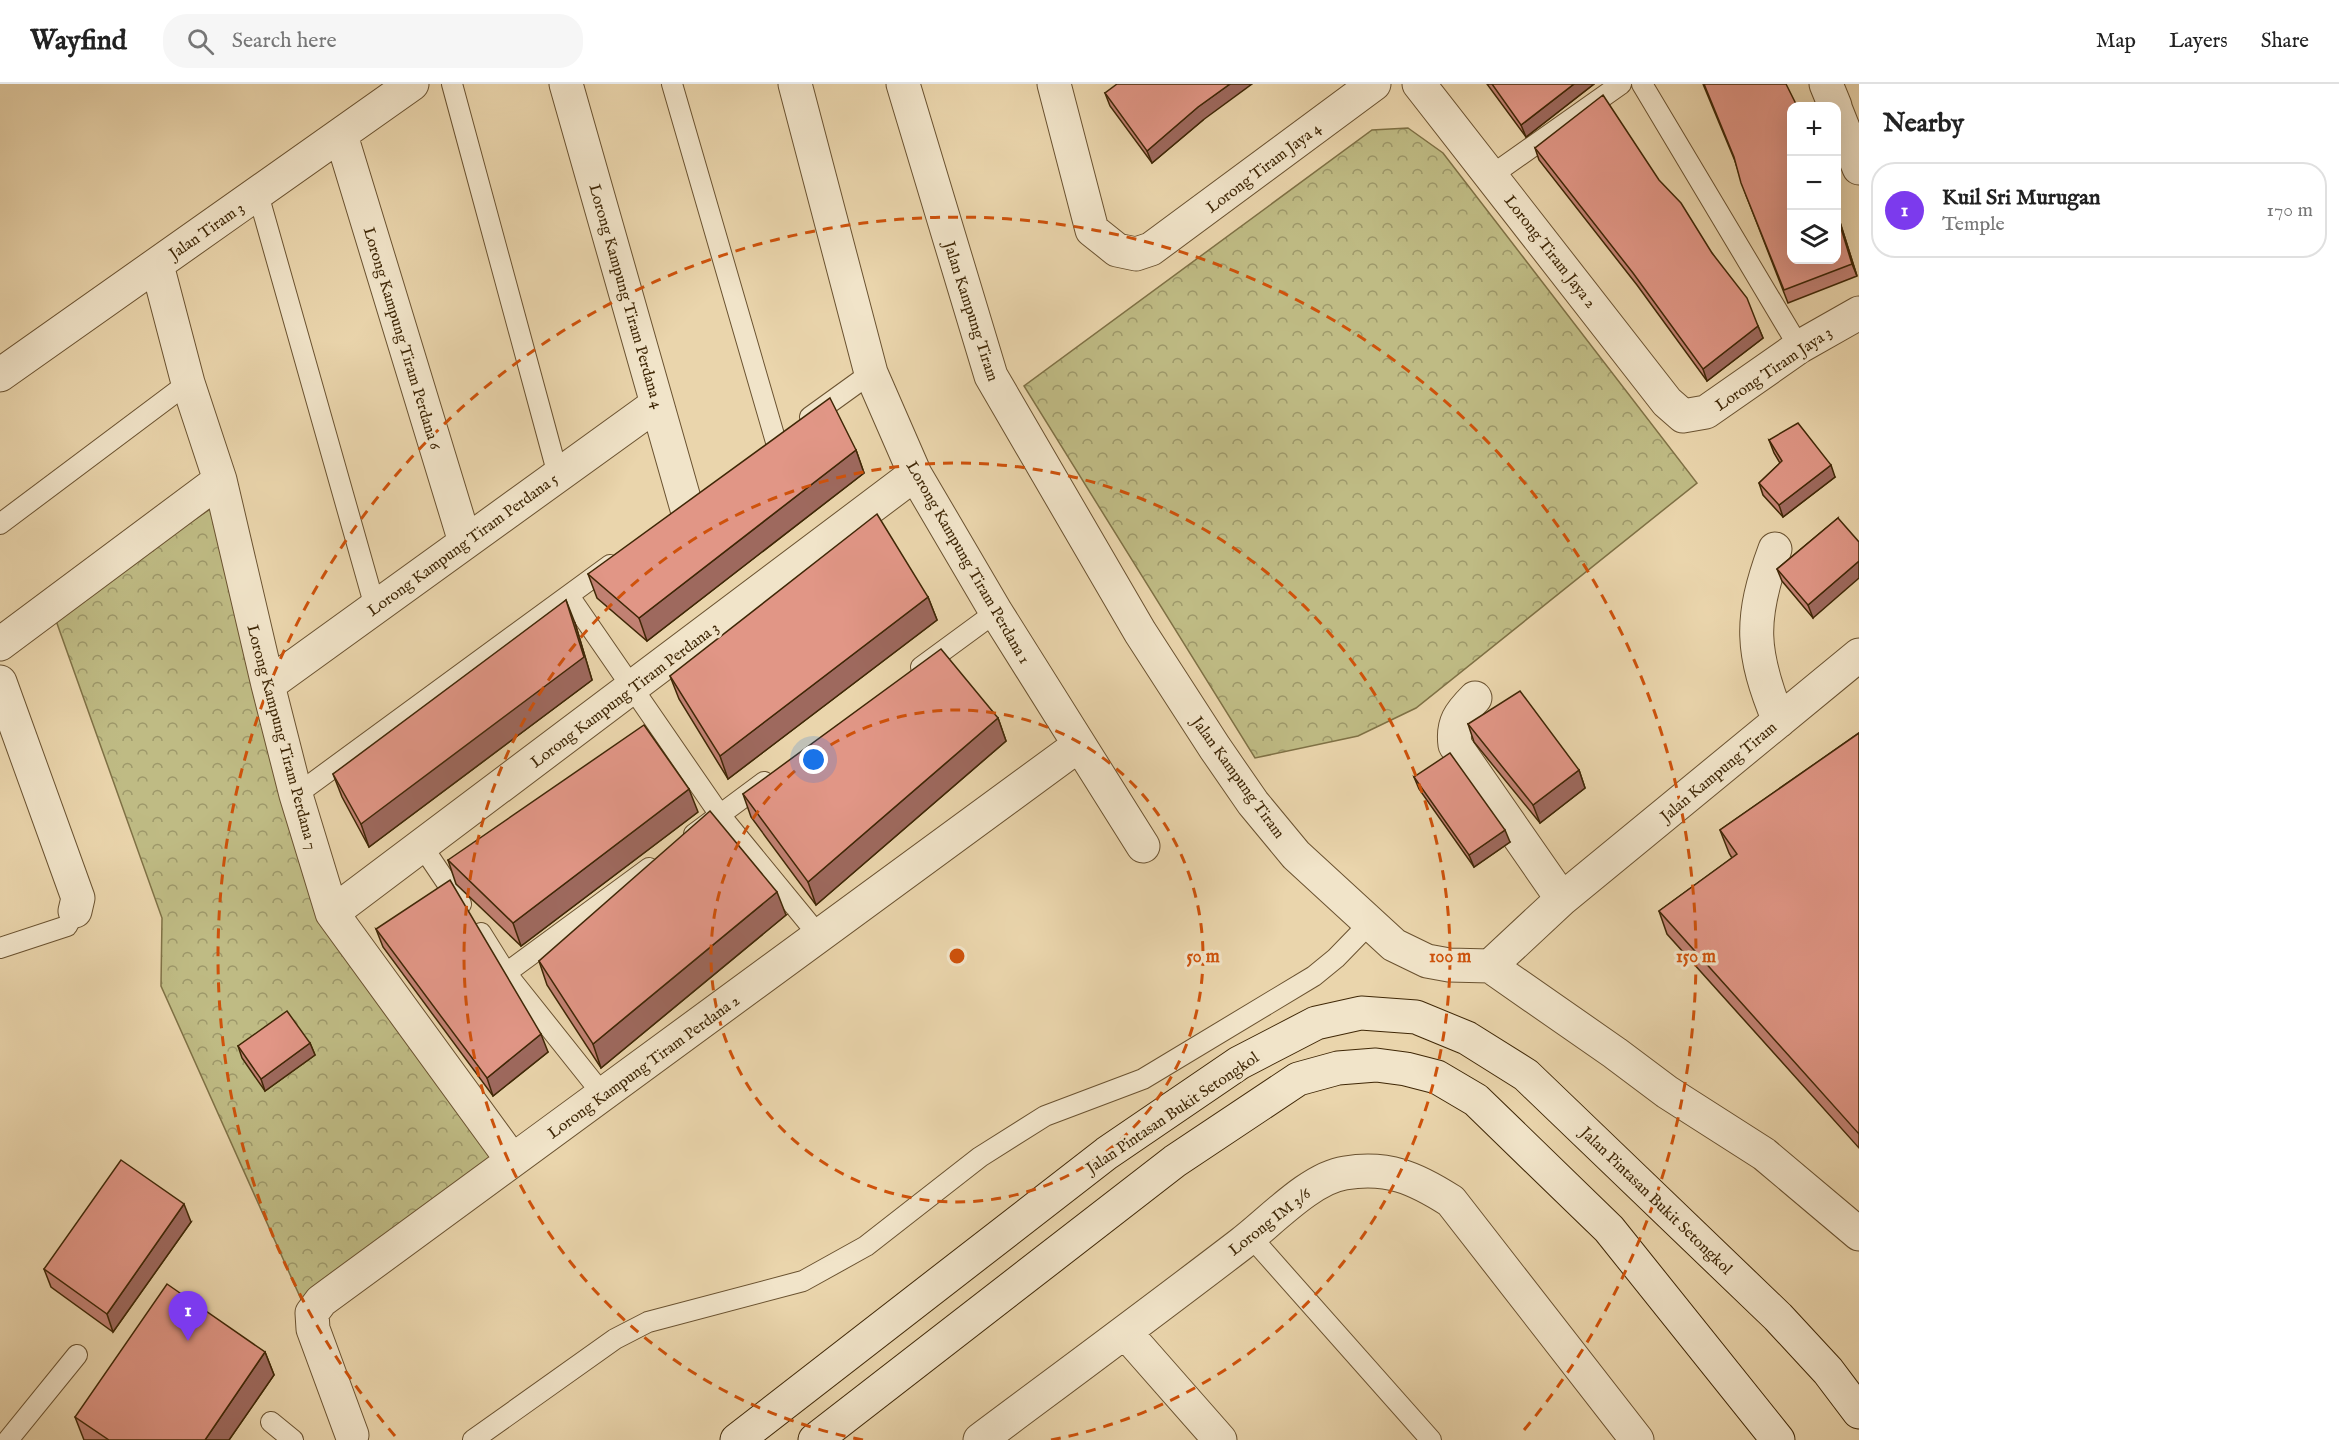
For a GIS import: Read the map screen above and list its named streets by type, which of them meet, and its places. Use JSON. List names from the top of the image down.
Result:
{
  "streets": {
    "street": [
      "Lorong Tiram Jaya 4",
      "Jalan Tiram 3",
      "Lorong Tiram Jaya 2",
      "Lorong Kampung Tiram Perdana 4",
      "Jalan Kampung Tiram",
      "Lorong Kampung Tiram Perdana 6",
      "Lorong Tiram Jaya 3",
      "Lorong Kampung Tiram Perdana 5",
      "Lorong Kampung Tiram Perdana 1",
      "Lorong Kampung Tiram Perdana 3",
      "Lorong Kampung Tiram Perdana 7",
      "Lorong Kampung Tiram Perdana 2",
      "Jalan Pintasan Bukit Setongkol",
      "Lorong IM 3/6"
    ]
  },
  "crossings": [
    ["Jalan Tiram 3", "Lorong Kampung Tiram Perdana 6"],
    ["Jalan Tiram 3", "Lorong Kampung Tiram Perdana 7"],
    ["Lorong Tiram Jaya 2", "Lorong Tiram Jaya 3"],
    ["Lorong Kampung Tiram Perdana 4", "Lorong Kampung Tiram Perdana 5"],
    ["Lorong Kampung Tiram Perdana 6", "Lorong Kampung Tiram Perdana 5"],
    ["Lorong Kampung Tiram Perdana 5", "Lorong Kampung Tiram Perdana 7"],
    ["Lorong Kampung Tiram Perdana 1", "Lorong Kampung Tiram Perdana 3"],
    ["Lorong Kampung Tiram Perdana 1", "Lorong Kampung Tiram Perdana 2"],
    ["Lorong Kampung Tiram Perdana 3", "Lorong Kampung Tiram Perdana 7"],
    ["Lorong Kampung Tiram Perdana 7", "Lorong Kampung Tiram Perdana 2"]
  ],
  "page": {
    "header": "Wayfind",
    "search": "Search here",
    "nav": ["Map", "Layers", "Share"],
    "heading": "Nearby",
    "map_buttons": ["+", "−"],
    "list": [
      {
        "mark": "1",
        "name": "Kuil Sri Murugan",
        "note": "Temple",
        "value": "170 m"
      }
    ],
    "pins": "1"
  },
  "rings": ["50 m", "100 m", "150 m"]
}
